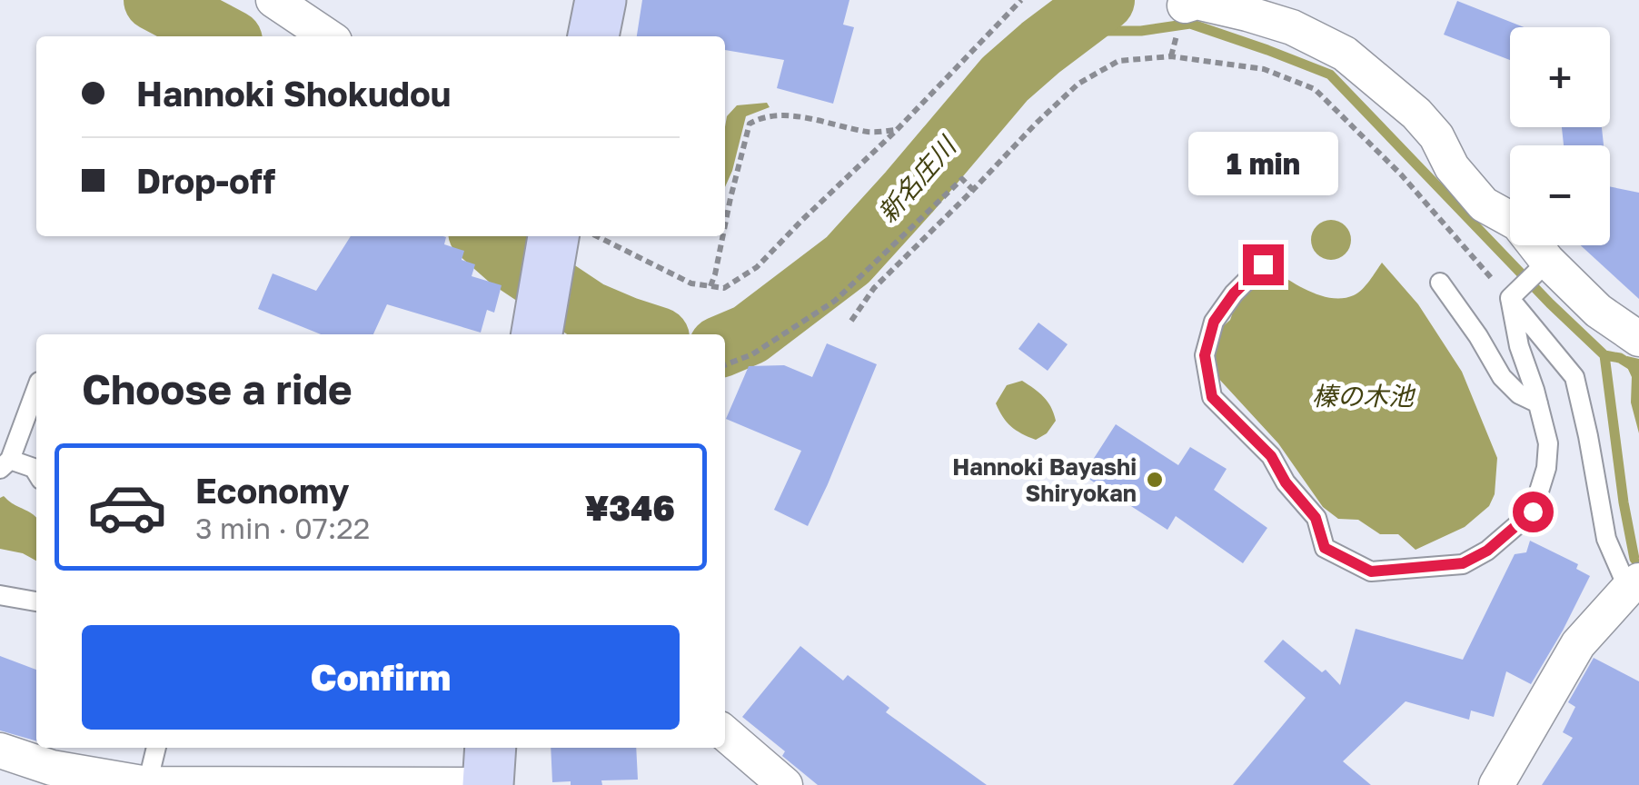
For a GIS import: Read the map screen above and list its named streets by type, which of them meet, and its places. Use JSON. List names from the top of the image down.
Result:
{
  "water": ["新名庄川", "榛の木池"],
  "places": ["Hannoki Bayashi Shiryokan"],
  "page": {
    "map_buttons": ["+", "−"],
    "banner": ["Hannoki Shokudou", "Drop-off"],
    "bubble": "1 min",
    "heading": "Choose a ride",
    "list": [
      {
        "name": "Economy",
        "note": "3 min · 07:22",
        "value": "¥346"
      }
    ],
    "buttons": "Confirm"
  }
}
